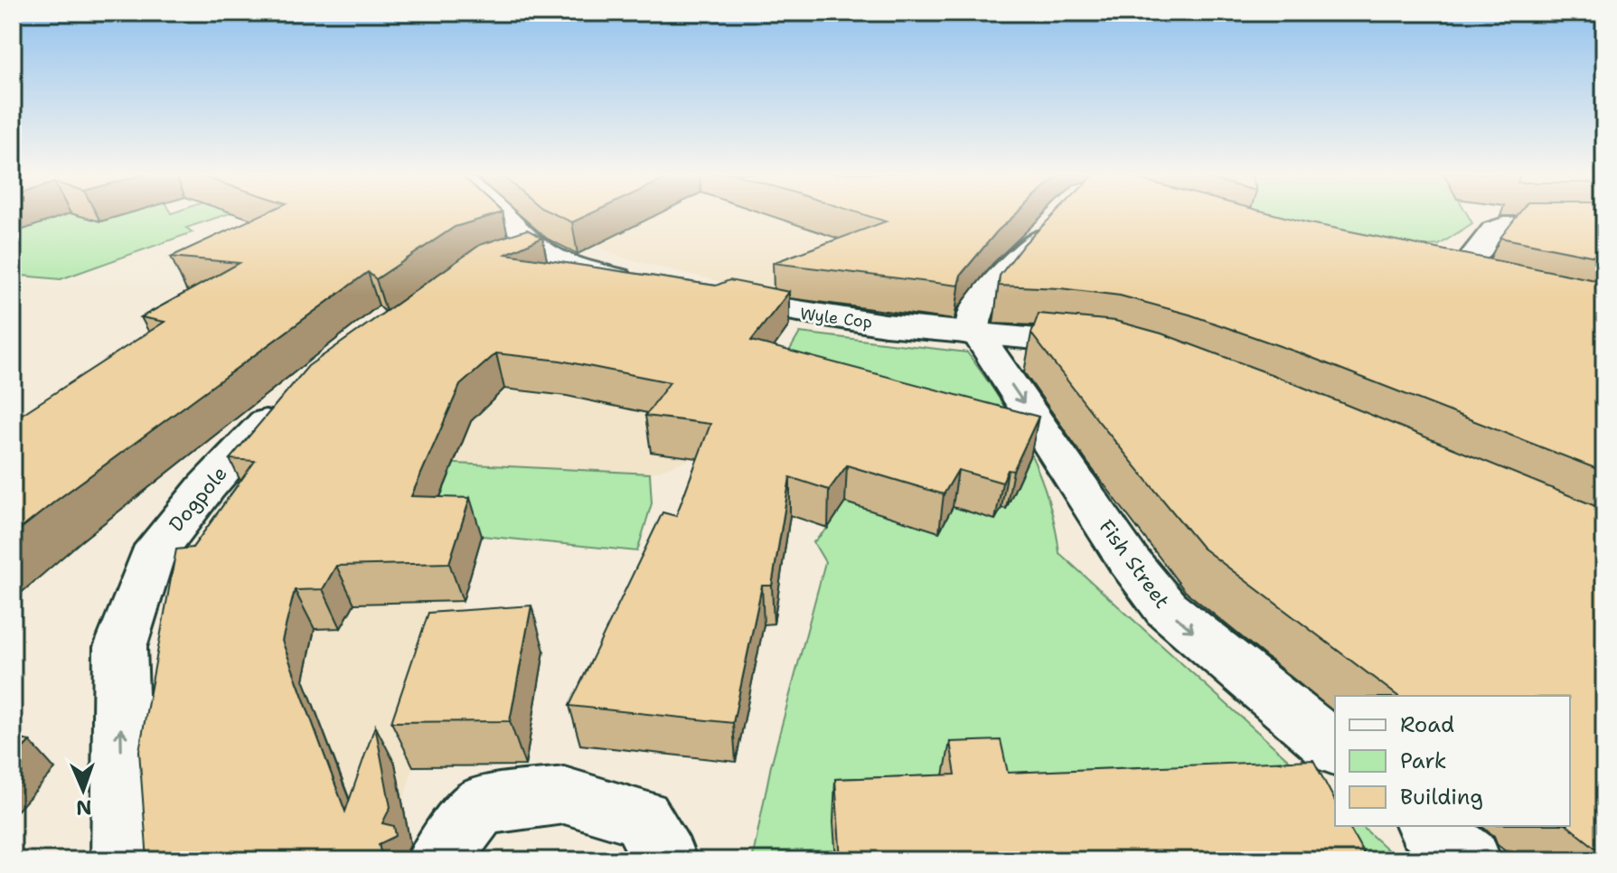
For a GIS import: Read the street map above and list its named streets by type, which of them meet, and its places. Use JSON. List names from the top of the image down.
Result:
{
  "streets": {
    "street": ["Wyle Cop", "Dogpole", "Fish Street"]
  },
  "crossings": [
    ["Wyle Cop", "Fish Street"]
  ],
  "one_way": ["Dogpole", "Fish Street"],
  "legend": ["Road", "Park", "Building"],
  "north": "bottom"
}
